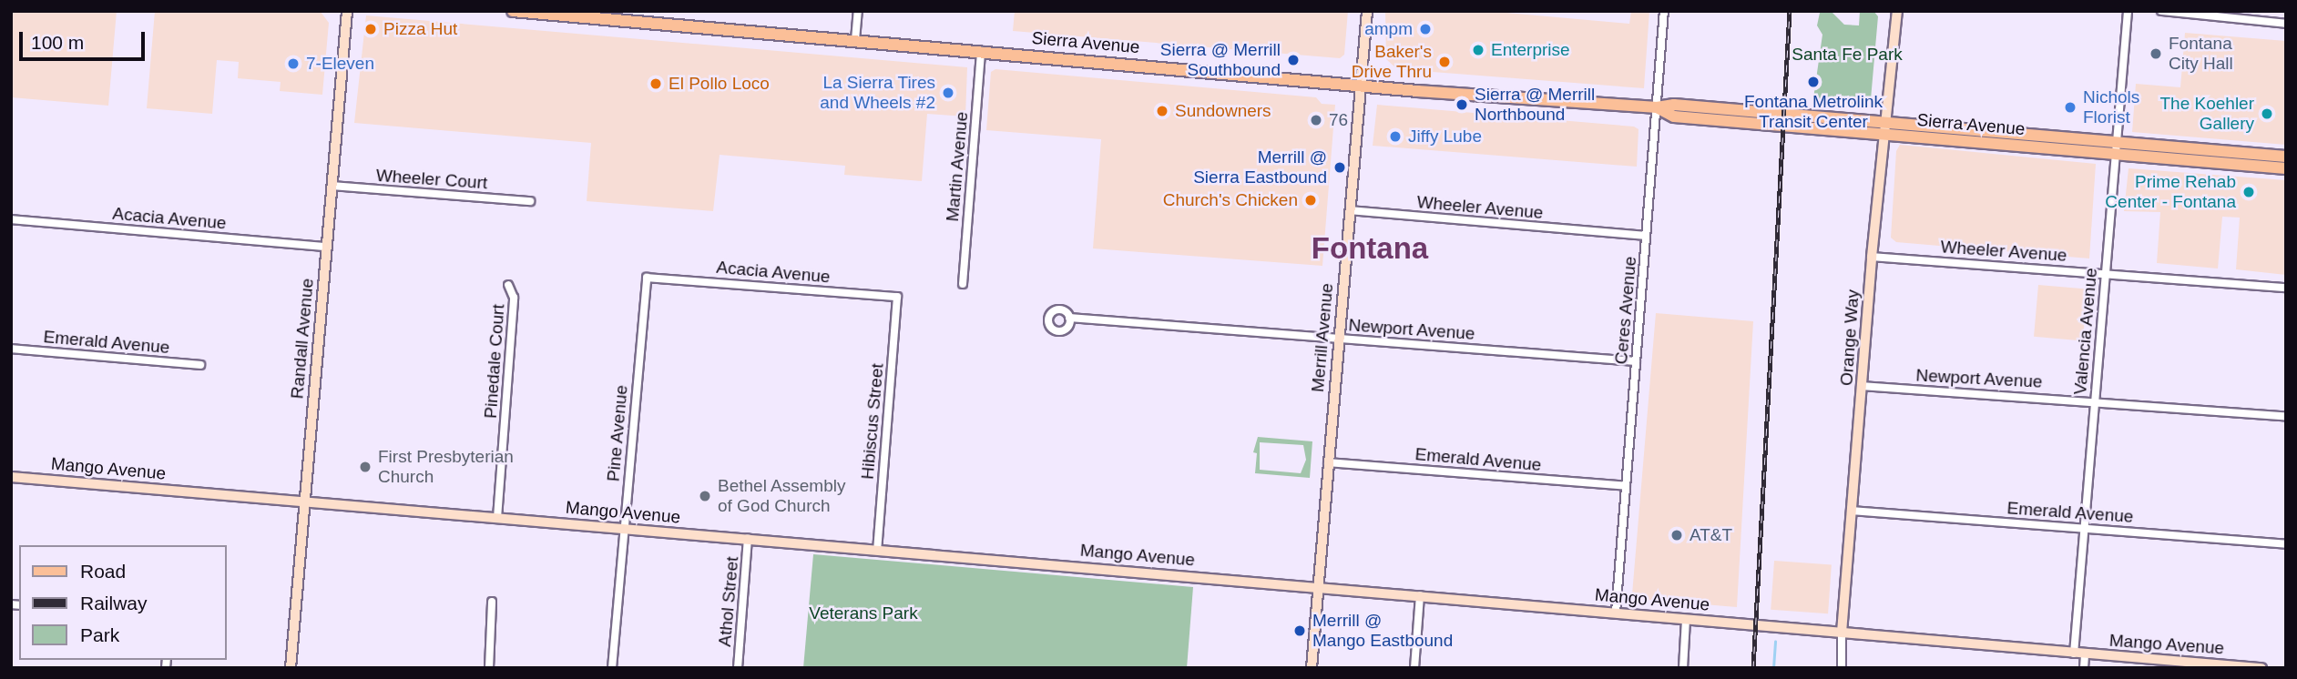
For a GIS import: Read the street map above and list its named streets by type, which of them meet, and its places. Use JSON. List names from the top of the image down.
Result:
{
  "streets": {
    "main road": ["Sierra Avenue"],
    "street": [
      "Martin Avenue",
      "Wheeler Court",
      "Wheeler Avenue",
      "Acacia Avenue",
      "Ceres Avenue",
      "Newport Avenue",
      "Valencia Avenue",
      "Merrill Avenue",
      "Orange Way",
      "Randall Avenue",
      "Emerald Avenue",
      "Pinedale Court",
      "Hibiscus Street",
      "Pine Avenue",
      "Mango Avenue",
      "Athol Street"
    ]
  },
  "crossings": [
    ["Sierra Avenue", "Martin Avenue"],
    ["Sierra Avenue", "Ceres Avenue"],
    ["Sierra Avenue", "Valencia Avenue"],
    ["Sierra Avenue", "Merrill Avenue"],
    ["Sierra Avenue", "Orange Way"],
    ["Wheeler Court", "Randall Avenue"],
    ["Wheeler Avenue", "Ceres Avenue"],
    ["Wheeler Avenue", "Valencia Avenue"],
    ["Wheeler Avenue", "Merrill Avenue"],
    ["Wheeler Avenue", "Orange Way"],
    ["Acacia Avenue", "Randall Avenue"],
    ["Acacia Avenue", "Hibiscus Street"],
    ["Acacia Avenue", "Pine Avenue"],
    ["Ceres Avenue", "Newport Avenue"],
    ["Ceres Avenue", "Emerald Avenue"],
    ["Ceres Avenue", "Mango Avenue"],
    ["Newport Avenue", "Valencia Avenue"],
    ["Newport Avenue", "Merrill Avenue"],
    ["Newport Avenue", "Orange Way"],
    ["Valencia Avenue", "Emerald Avenue"],
    ["Valencia Avenue", "Mango Avenue"],
    ["Merrill Avenue", "Emerald Avenue"],
    ["Merrill Avenue", "Mango Avenue"],
    ["Orange Way", "Emerald Avenue"],
    ["Orange Way", "Mango Avenue"],
    ["Randall Avenue", "Mango Avenue"],
    ["Pinedale Court", "Mango Avenue"],
    ["Hibiscus Street", "Mango Avenue"],
    ["Pine Avenue", "Mango Avenue"],
    ["Mango Avenue", "Athol Street"]
  ],
  "districts": ["Fontana"],
  "parks": ["Santa Fe Park", "Veterans Park"],
  "places": [
    "Pizza Hut",
    "ampm",
    "Enterprise",
    "Fontana City Hall",
    "Sierra @ Merrill Southbound",
    "Baker's Drive Thru",
    "7-Eleven",
    "Fontana Metrolink Transit Center",
    "El Pollo Loco",
    "La Sierra Tires and Wheels #2",
    "Sierra @ Merrill Northbound",
    "Nichols Florist",
    "Sundowners",
    "The Koehler Gallery",
    "76",
    "Jiffy Lube",
    "Merrill @ Sierra Eastbound",
    "Prime Rehab Center - Fontana",
    "Church's Chicken",
    "First Presbyterian Church",
    "Bethel Assembly of God Church",
    "AT&T",
    "Merrill @ Mango Eastbound"
  ],
  "legend": ["Road", "Railway", "Park"],
  "scale_bar": "100 m"
}
